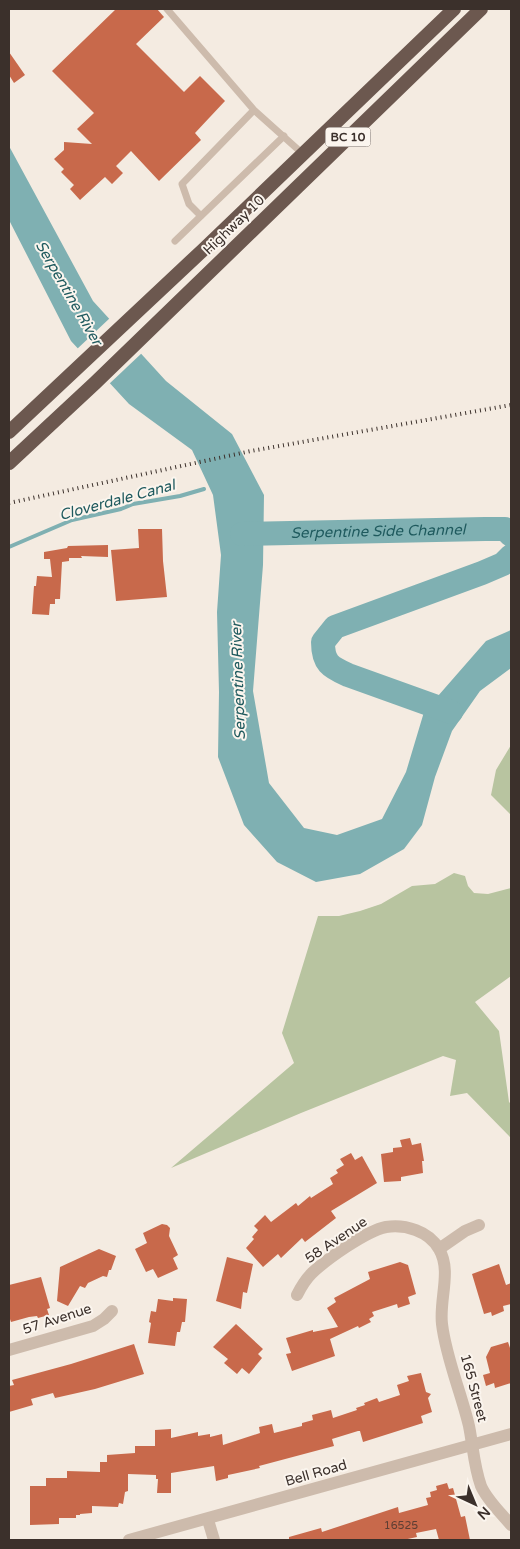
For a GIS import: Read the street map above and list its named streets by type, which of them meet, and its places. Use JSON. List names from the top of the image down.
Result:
{
  "streets": {
    "highway": ["BC 10", "Highway 10"],
    "street": [
      "58 Avenue",
      "57 Avenue",
      "165 Street",
      "Bell Road"
    ]
  },
  "crossings": [
    ["58 Avenue", "165 Street"],
    ["165 Street", "Bell Road"]
  ],
  "water": ["Serpentine River", "Cloverdale Canal", "Serpentine Side Channel"],
  "house_numbers": ["16525"],
  "north": "bottom right"
}
